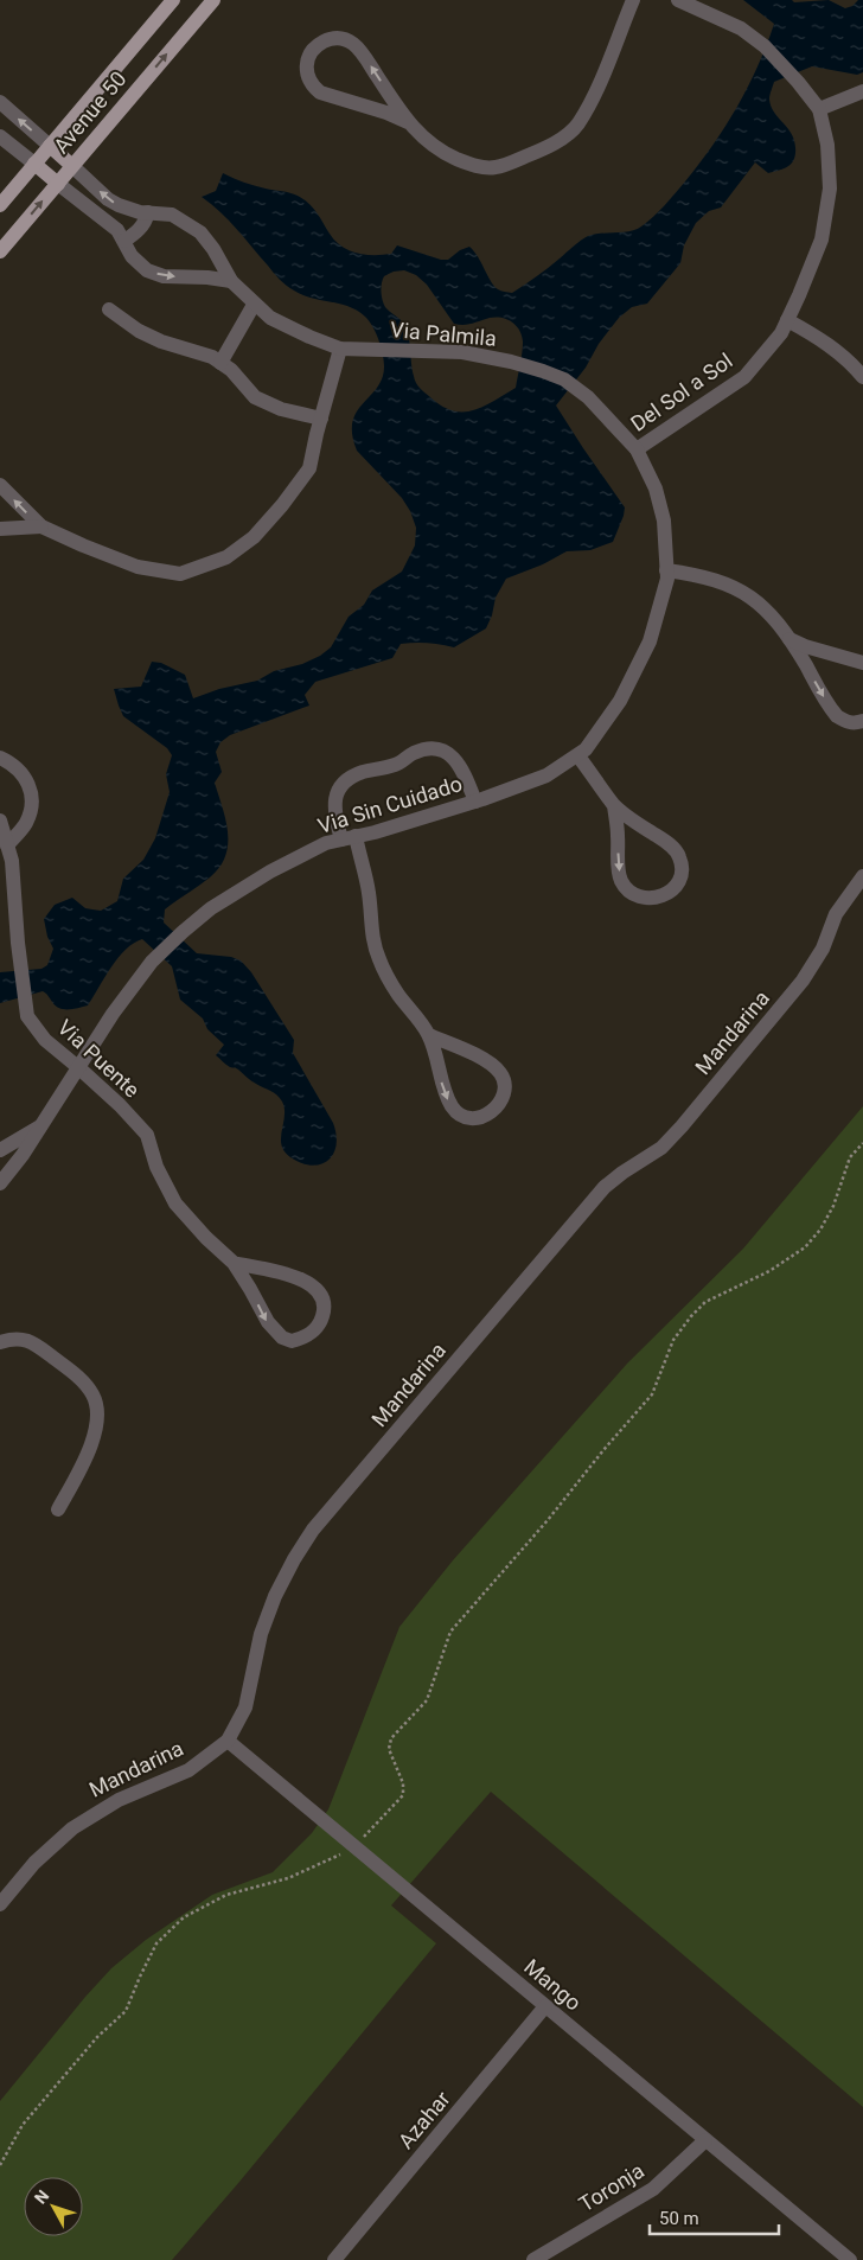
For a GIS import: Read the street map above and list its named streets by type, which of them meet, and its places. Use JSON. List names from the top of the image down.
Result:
{
  "streets": {
    "main road": ["Avenue 50"],
    "street": [
      "Via Palmila",
      "Del Sol a Sol",
      "Via Sin Cuidado",
      "Mandarina",
      "Via Puente",
      "Mango",
      "Azahar",
      "Toronja"
    ]
  },
  "crossings": [
    ["Avenue 50", "Via Palmila"],
    ["Via Palmila", "Del Sol a Sol"],
    ["Via Palmila", "Via Sin Cuidado"],
    ["Via Sin Cuidado", "Via Puente"],
    ["Mandarina", "Mango"],
    ["Mango", "Azahar"],
    ["Mango", "Toronja"]
  ],
  "scale_bar": "50 m",
  "north": "top left"
}
